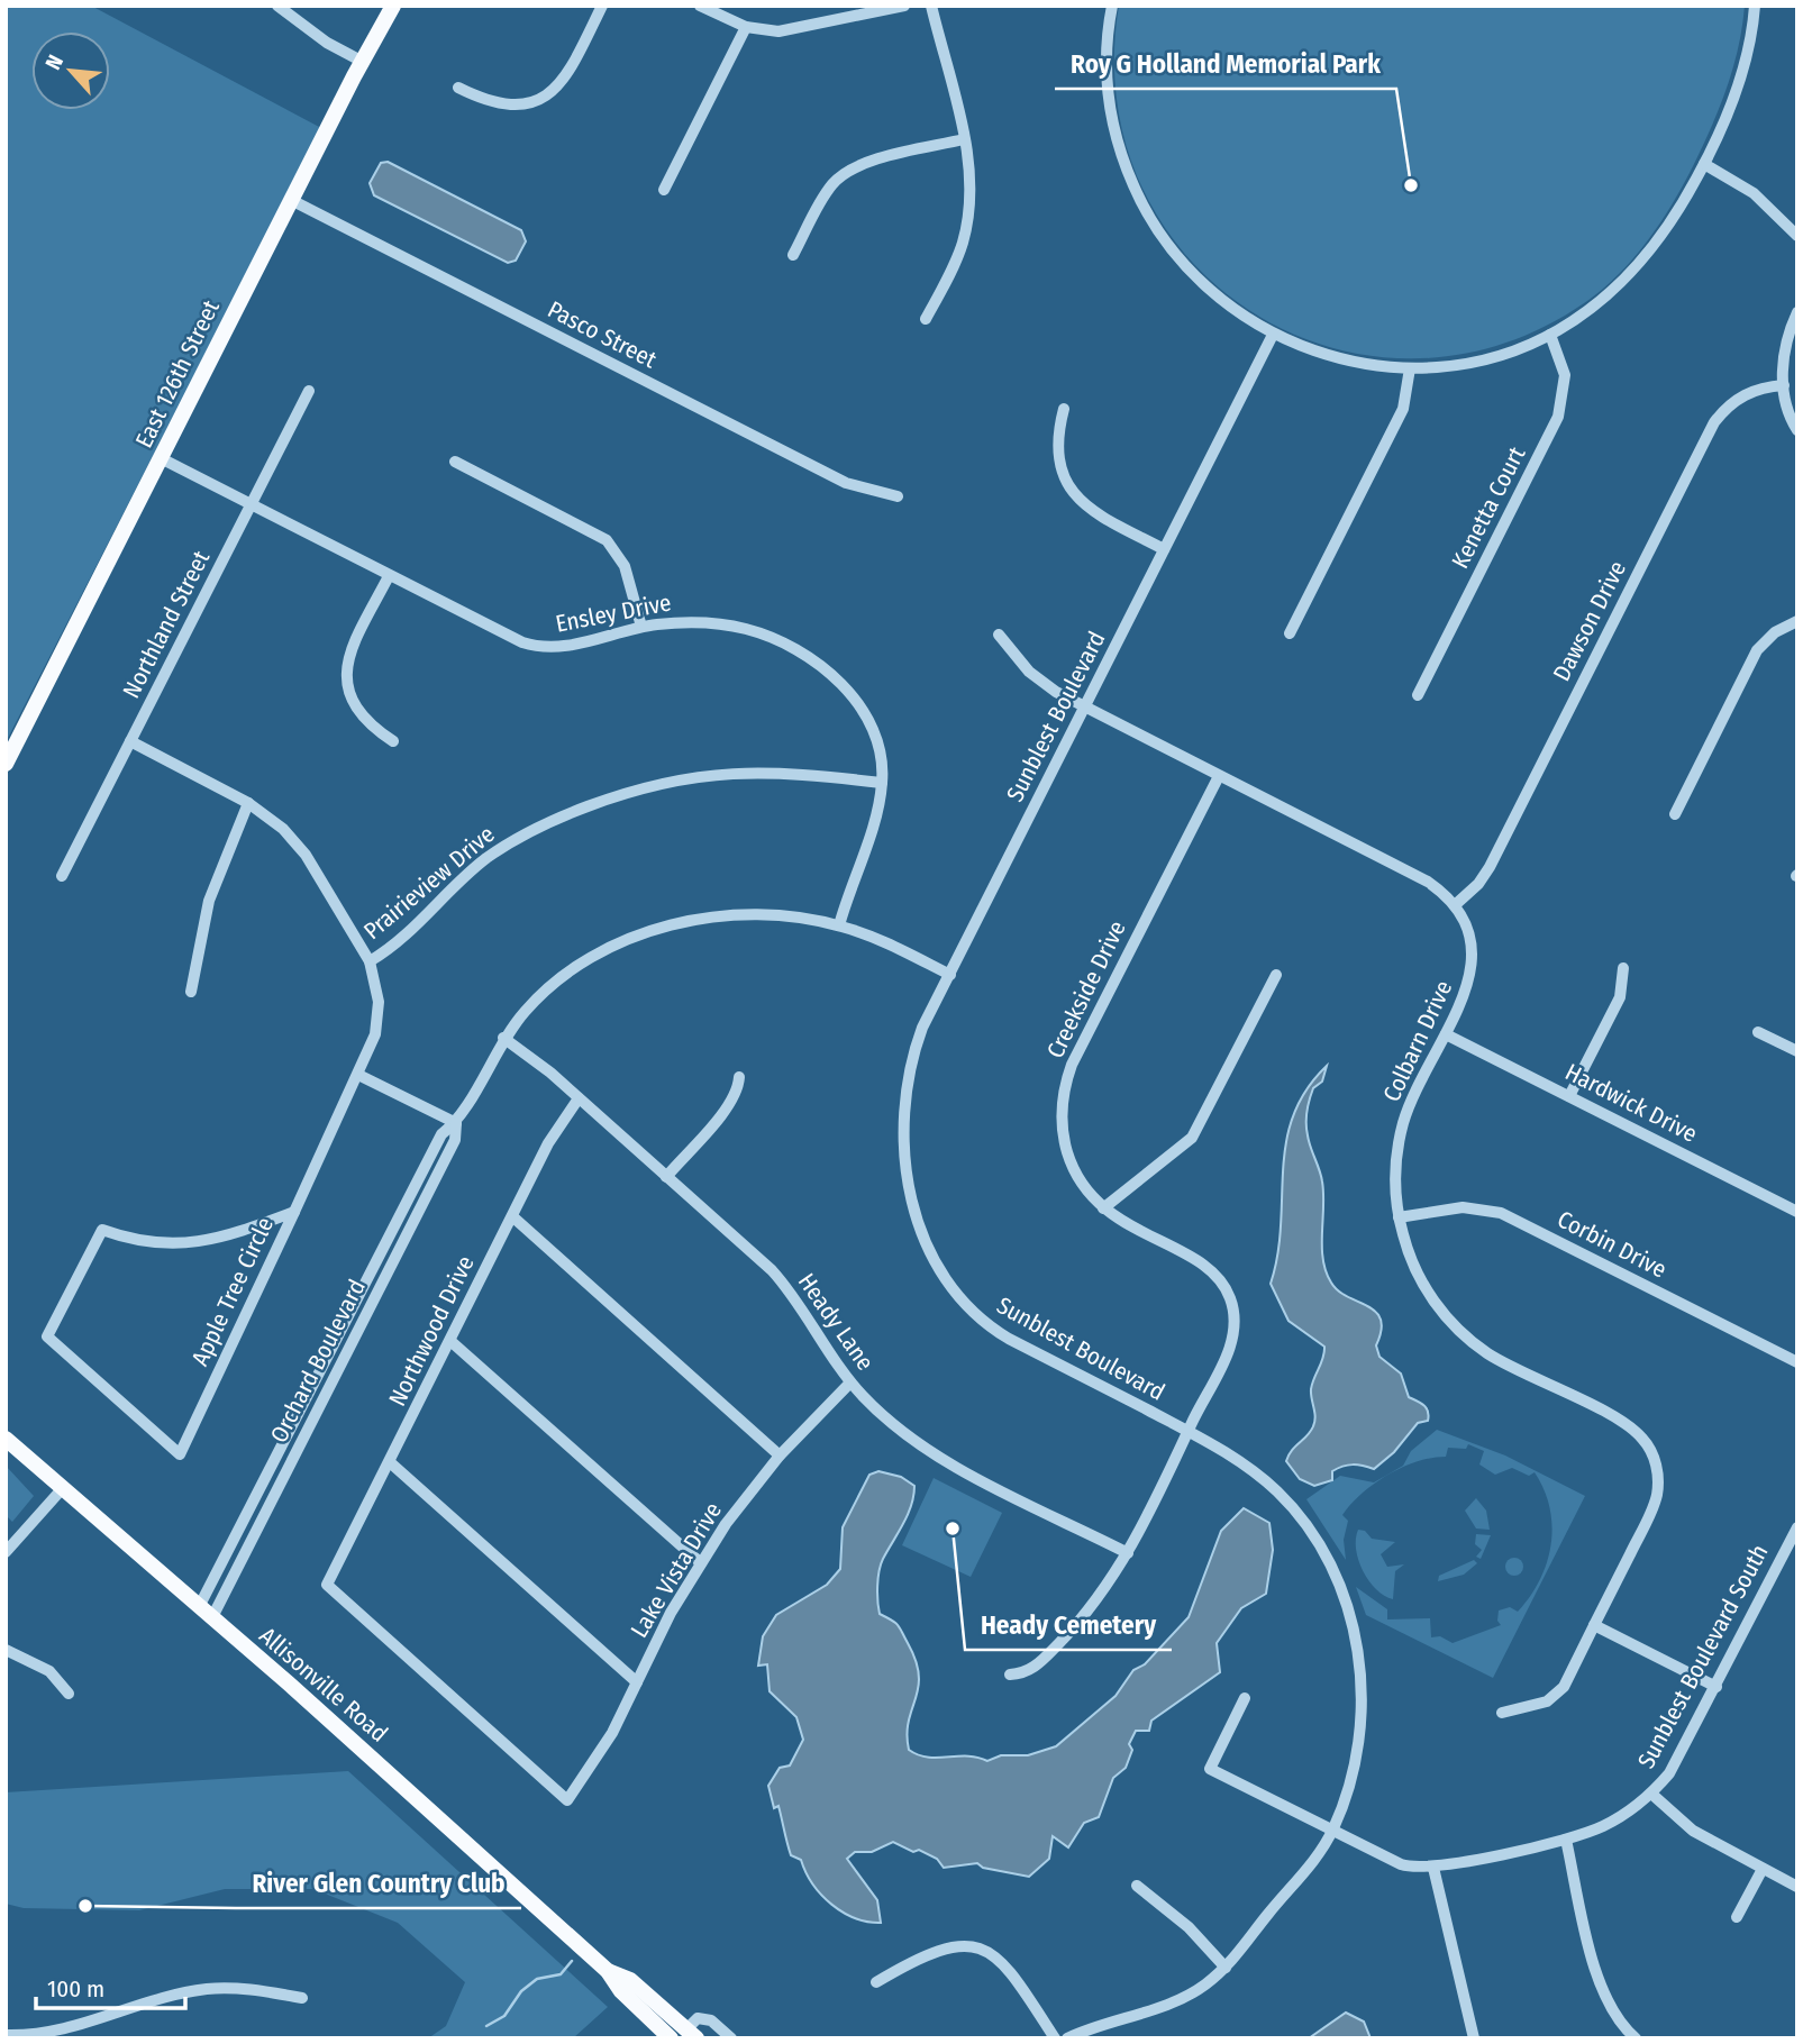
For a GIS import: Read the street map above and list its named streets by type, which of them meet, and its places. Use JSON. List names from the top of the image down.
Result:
{
  "streets": {
    "main road": ["East 126th Street", "Allisonville Road"],
    "street": [
      "Pasco Street",
      "Kenetta Court",
      "Ensley Drive",
      "Dawson Drive",
      "Northland Street",
      "Sunblest Boulevard",
      "Prairieview Drive",
      "Creekside Drive",
      "Colbarn Drive",
      "Hardwick Drive",
      "Corbin Drive",
      "Apple Tree Circle",
      "Heady Lane",
      "Northwood Drive",
      "Orchard Boulevard",
      "Lake Vista Drive",
      "Sunblest Boulevard South"
    ]
  },
  "crossings": [
    ["Pasco Street", "East 126th Street"],
    ["East 126th Street", "Ensley Drive"],
    ["Ensley Drive", "Northland Street"],
    ["Ensley Drive", "Prairieview Drive"],
    ["Ensley Drive", "Orchard Boulevard"],
    ["Dawson Drive", "Colbarn Drive"],
    ["Sunblest Boulevard", "Creekside Drive"],
    ["Sunblest Boulevard", "Colbarn Drive"],
    ["Sunblest Boulevard", "Orchard Boulevard"],
    ["Sunblest Boulevard", "Sunblest Boulevard South"],
    ["Creekside Drive", "Colbarn Drive"],
    ["Creekside Drive", "Heady Lane"],
    ["Colbarn Drive", "Hardwick Drive"],
    ["Colbarn Drive", "Corbin Drive"],
    ["Heady Lane", "Northwood Drive"],
    ["Heady Lane", "Orchard Boulevard"],
    ["Heady Lane", "Lake Vista Drive"],
    ["Northwood Drive", "Lake Vista Drive"],
    ["Orchard Boulevard", "Allisonville Road"]
  ],
  "places": ["Roy G Holland Memorial Park", "Heady Cemetery", "River Glen Country Club"],
  "scale_bar": "100 m",
  "north": "top left"
}
